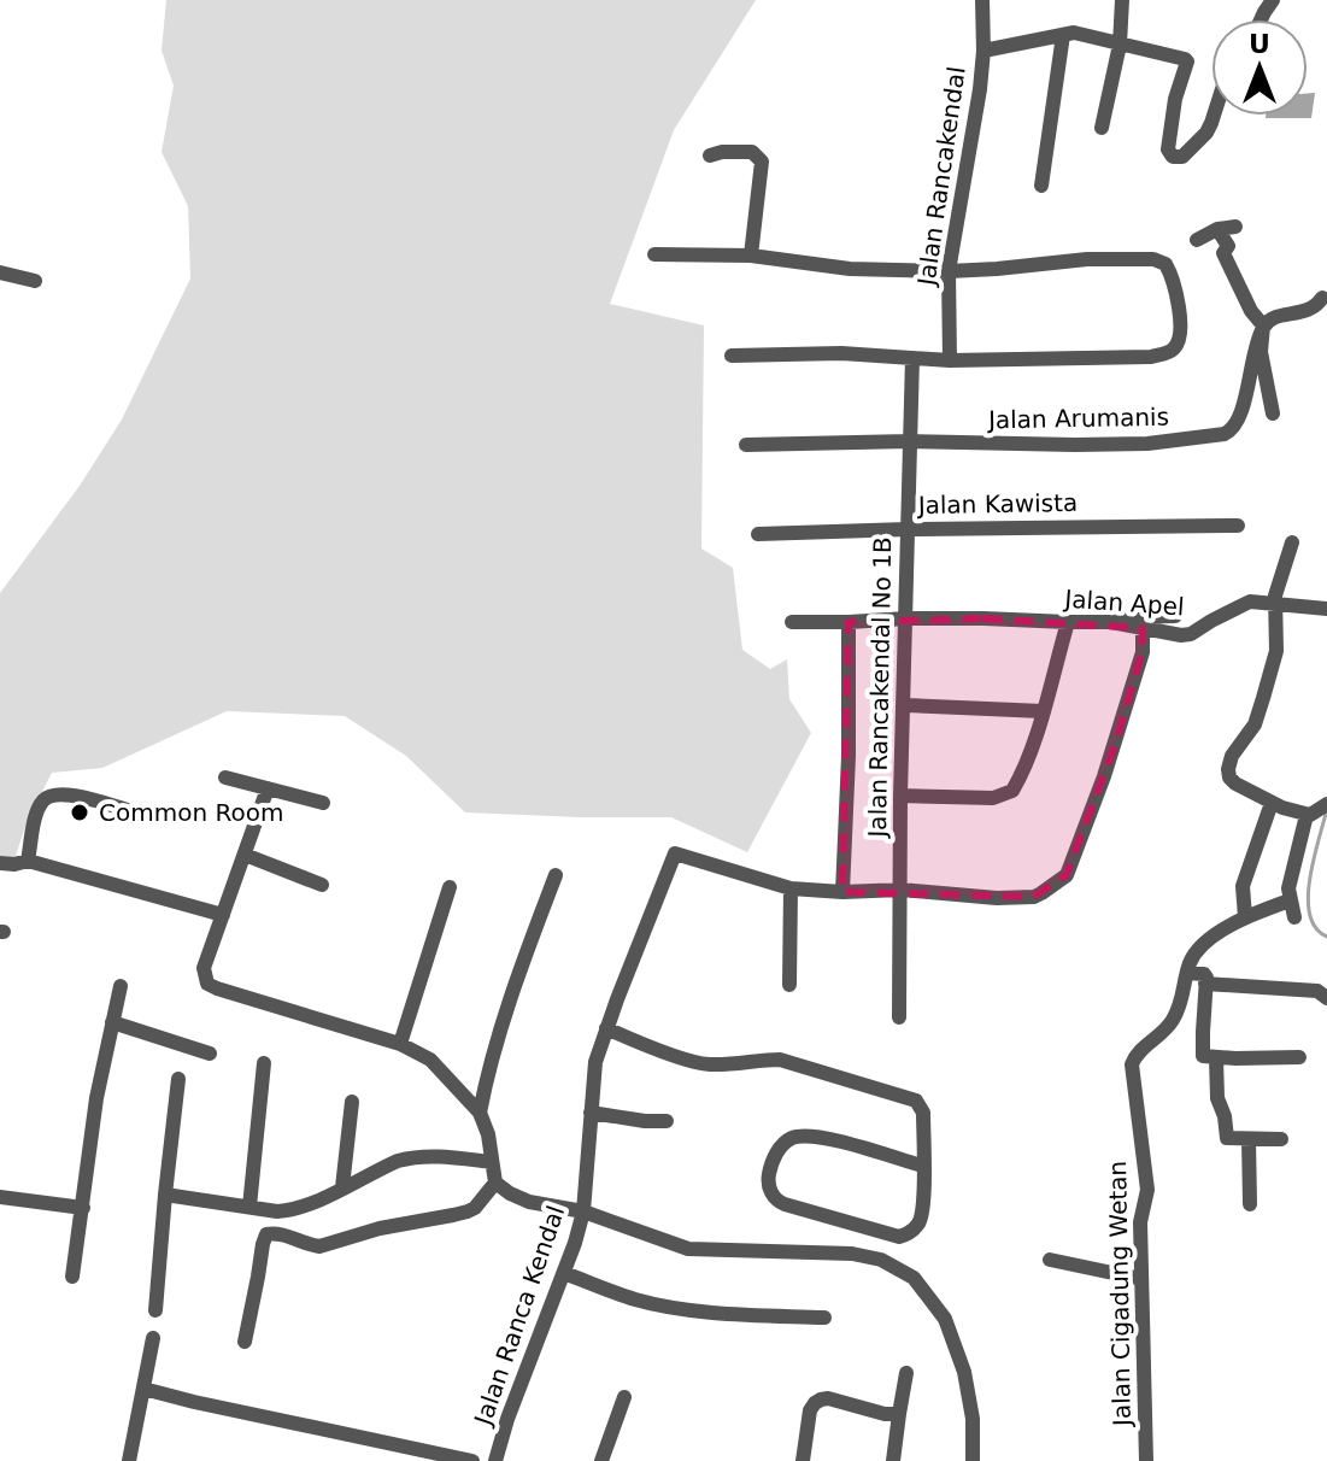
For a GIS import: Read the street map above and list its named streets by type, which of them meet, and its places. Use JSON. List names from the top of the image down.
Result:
{
  "streets": {
    "street": [
      "Jalan Rancakendal",
      "Jalan Arumanis",
      "Jalan Kawista",
      "Jalan Apel",
      "Jalan Rancakendal No 1B",
      "Jalan Cigadung Wetan",
      "Jalan Ranca Kendal"
    ]
  },
  "crossings": [
    ["Jalan Arumanis", "Jalan Rancakendal No 1B"],
    ["Jalan Kawista", "Jalan Rancakendal No 1B"],
    ["Jalan Apel", "Jalan Rancakendal No 1B"],
    ["Jalan Apel", "Jalan Ranca Kendal"],
    ["Jalan Rancakendal No 1B", "Jalan Ranca Kendal"]
  ],
  "places": ["Common Room"],
  "north": "top"
}
